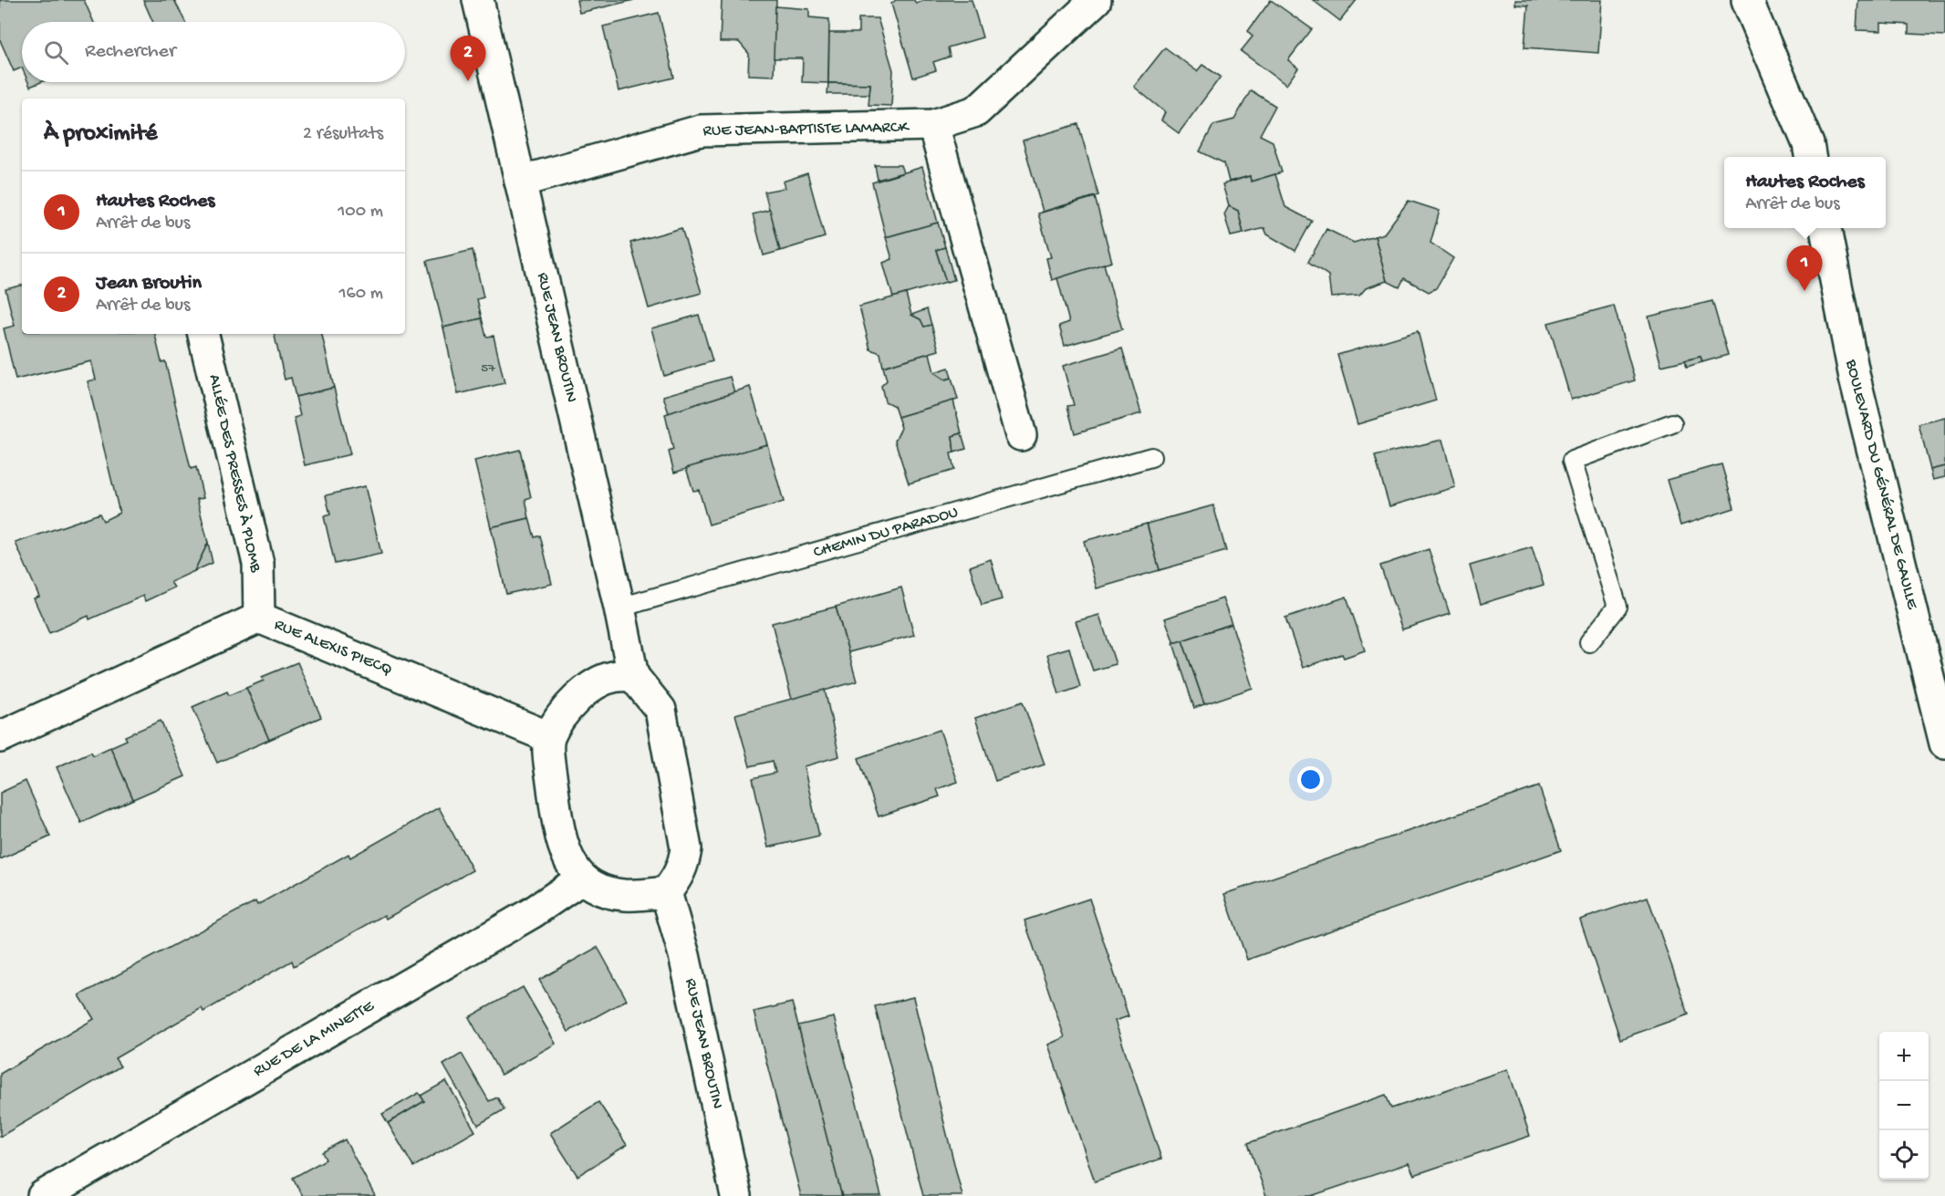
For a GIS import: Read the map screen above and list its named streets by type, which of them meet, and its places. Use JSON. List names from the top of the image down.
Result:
{
  "streets": {
    "street": [
      "RUE JEAN-BAPTISTE LAMARCK",
      "RUE JEAN BROUTIN",
      "ALLÉE DES PRESSES À PLOMB",
      "BOULEVARD DU GÉNÉRAL DE GAULLE",
      "RUE ALEXIS PIECQ",
      "RUE DE LA MINETTE"
    ],
    "lane": ["CHEMIN DU PARADOU"]
  },
  "crossings": [
    ["RUE JEAN-BAPTISTE LAMARCK", "RUE JEAN BROUTIN"],
    ["RUE JEAN BROUTIN", "CHEMIN DU PARADOU"],
    ["ALLÉE DES PRESSES À PLOMB", "RUE ALEXIS PIECQ"]
  ],
  "house_numbers": ["57"],
  "page": {
    "search": "Rechercher",
    "pins": ["2", "1"],
    "heading": ["À proximité", "2 résultats"],
    "popup": ["Hautes Roches", "Arrêt de bus"],
    "list": [
      {
        "mark": "1",
        "name": "Hautes Roches",
        "note": "Arrêt de bus",
        "value": "100 m"
      },
      {
        "mark": "2",
        "name": "Jean Broutin",
        "note": "Arrêt de bus",
        "value": "160 m"
      }
    ],
    "map_buttons": ["+", "−"]
  }
}
